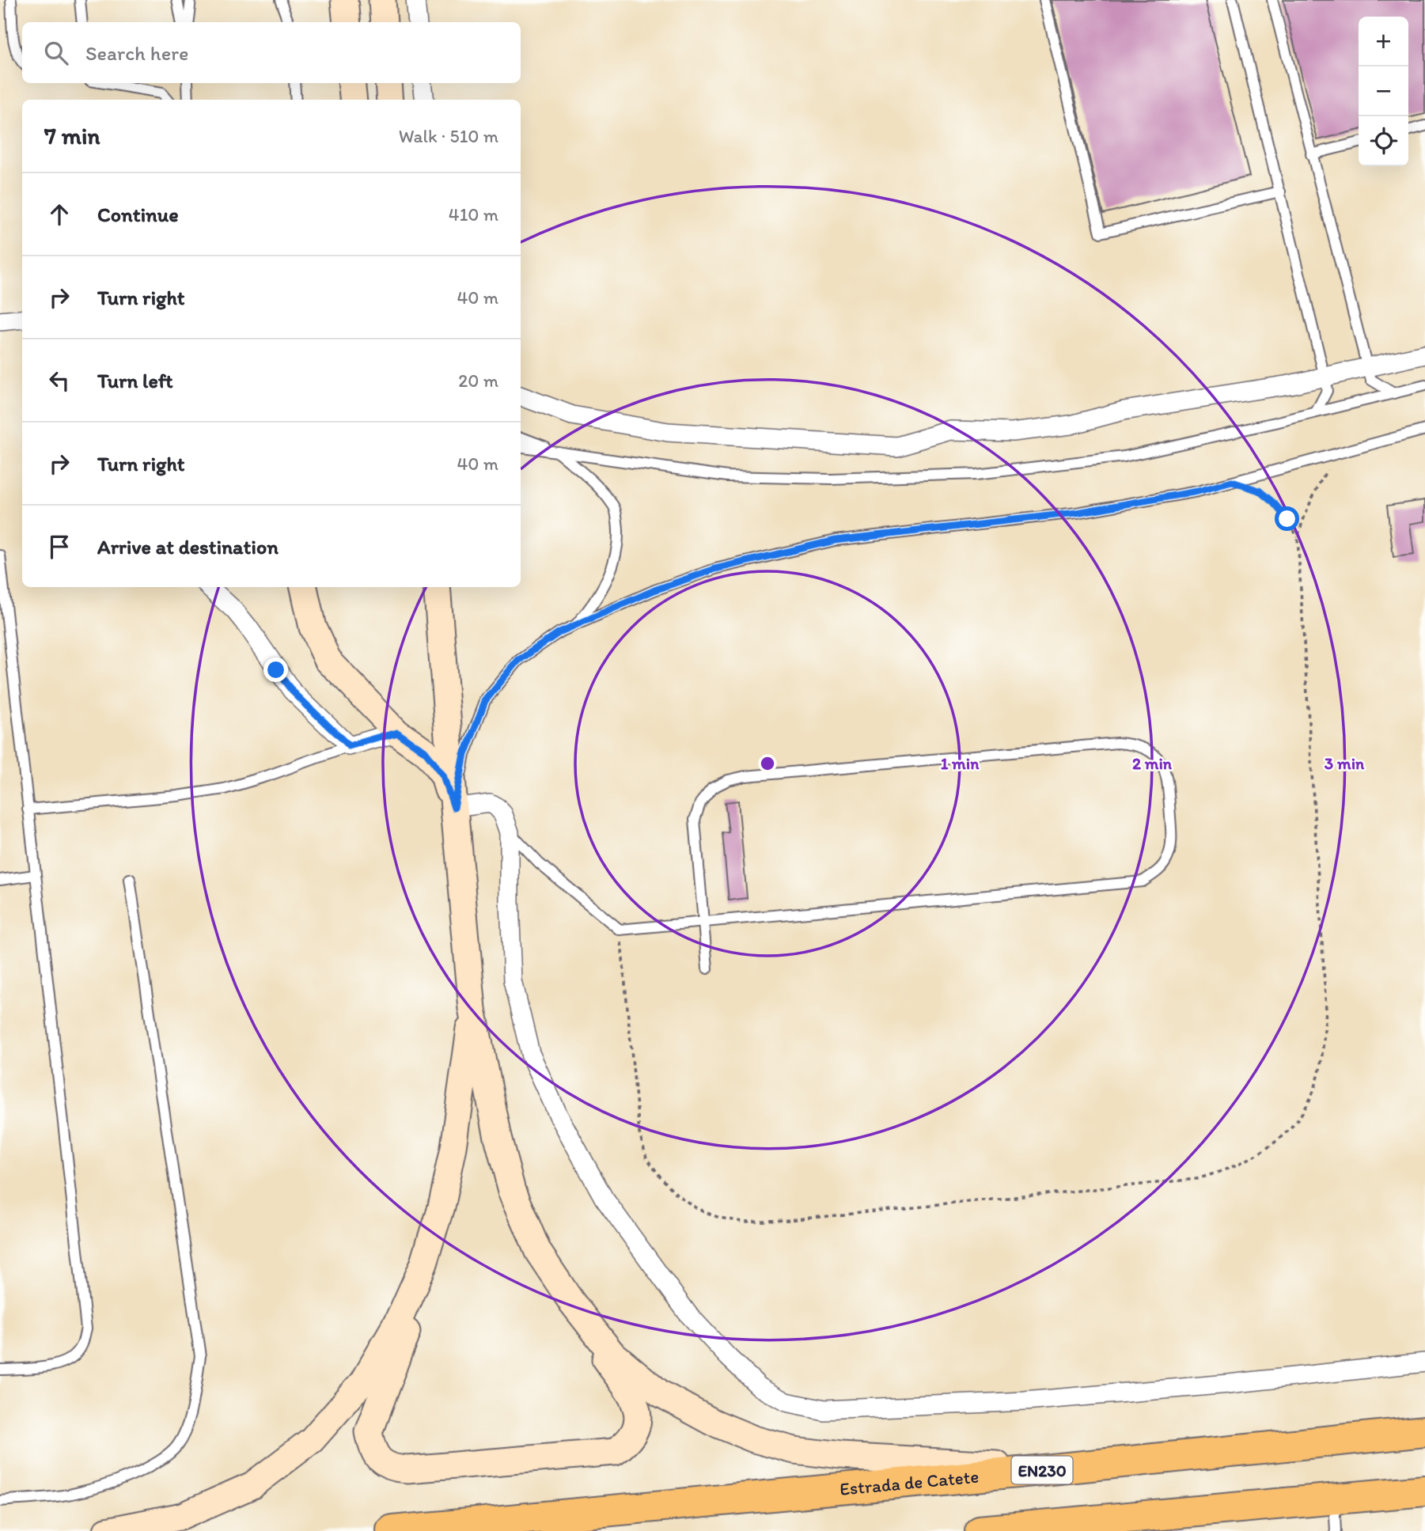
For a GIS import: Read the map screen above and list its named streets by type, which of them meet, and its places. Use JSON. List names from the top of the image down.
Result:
{
  "streets": {
    "highway": ["EN230", "Estrada de Catete"]
  },
  "page": {
    "map_buttons": ["+", "−"],
    "search": "Search here",
    "heading": ["7 min", "Walk · 510 m"],
    "list": [
      ["Continue", "410 m"],
      ["Turn right", "40 m"],
      ["Turn left", "20 m"],
      ["Turn right", "40 m"],
      "Arrive at destination"
    ]
  },
  "rings": ["1 min", "2 min", "3 min"]
}
